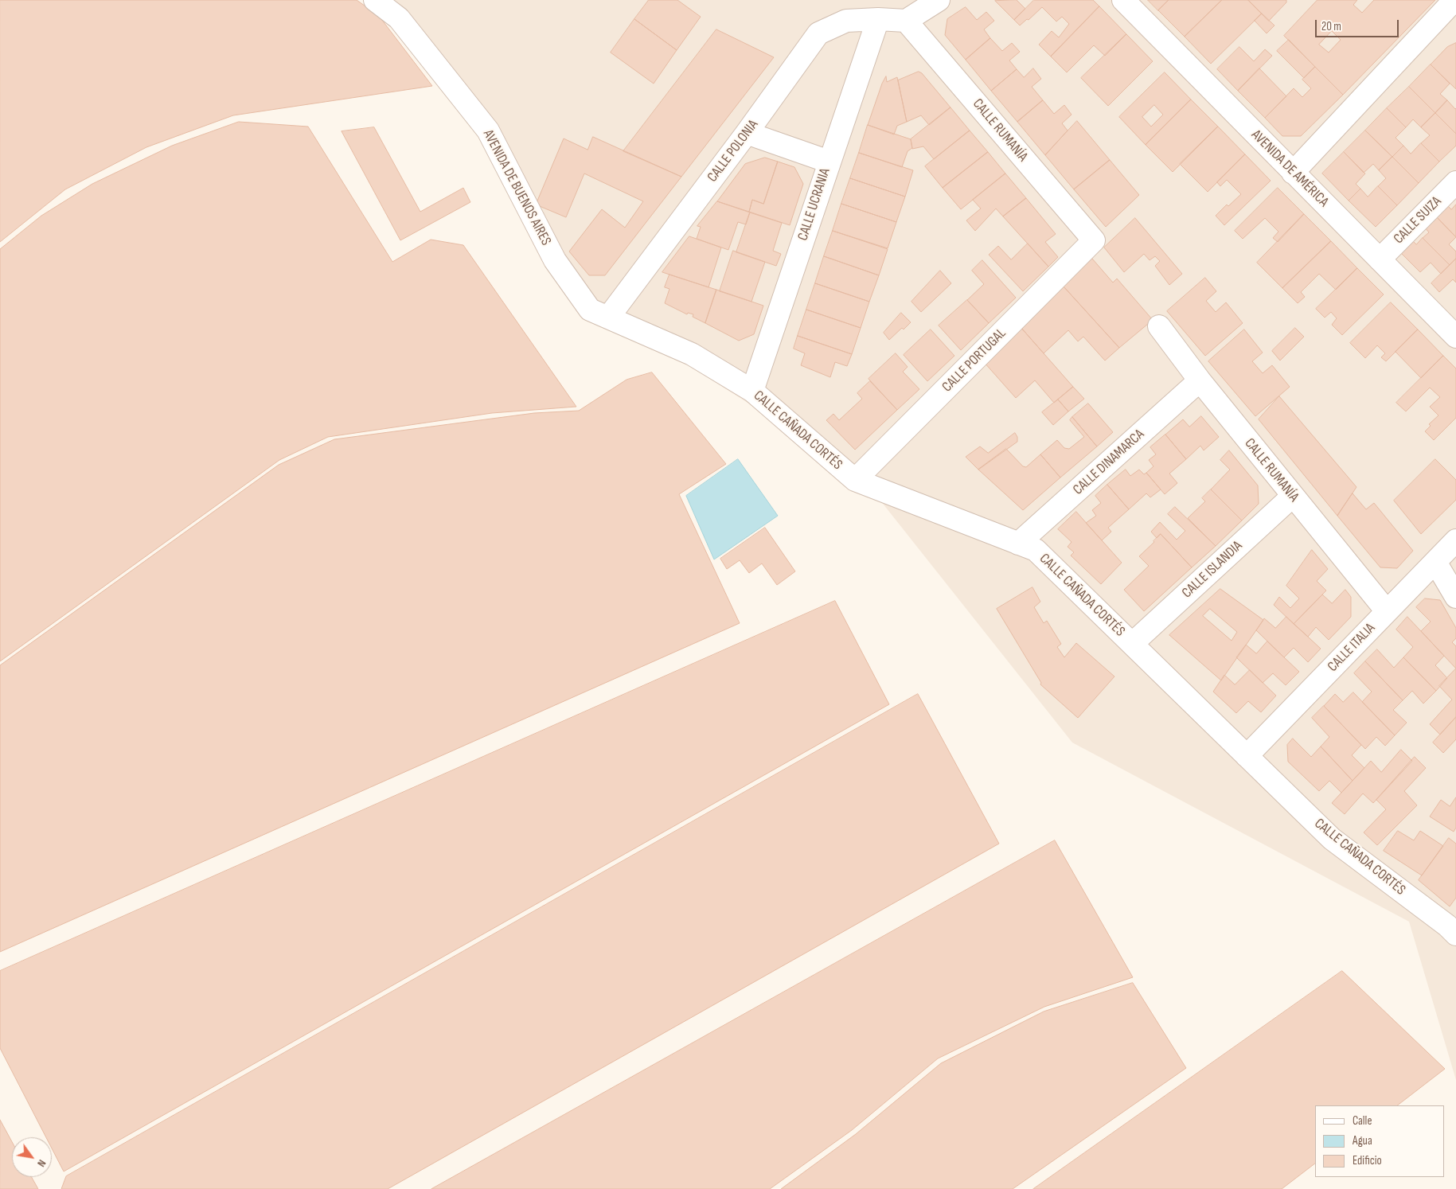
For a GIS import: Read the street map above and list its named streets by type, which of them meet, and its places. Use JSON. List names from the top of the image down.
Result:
{
  "streets": {
    "street": [
      "CALLE RUMANÍA",
      "CALLE POLONIA",
      "AVENIDA DE AMÉRICA",
      "AVENIDA DE BUENOS AIRES",
      "CALLE UCRANIA",
      "CALLE SUIZA",
      "CALLE PORTUGAL",
      "CALLE CAÑADA CORTÉS",
      "CALLE DINAMARCA",
      "CALLE ISLANDIA",
      "CALLE ITALIA"
    ]
  },
  "crossings": [
    ["CALLE RUMANÍA", "CALLE POLONIA"],
    ["CALLE RUMANÍA", "CALLE PORTUGAL"],
    ["CALLE RUMANÍA", "CALLE DINAMARCA"],
    ["CALLE RUMANÍA", "CALLE ISLANDIA"],
    ["CALLE RUMANÍA", "CALLE ITALIA"],
    ["CALLE POLONIA", "AVENIDA DE BUENOS AIRES"],
    ["CALLE POLONIA", "CALLE UCRANIA"],
    ["CALLE POLONIA", "CALLE CAÑADA CORTÉS"],
    ["AVENIDA DE AMÉRICA", "CALLE SUIZA"],
    ["AVENIDA DE BUENOS AIRES", "CALLE CAÑADA CORTÉS"],
    ["CALLE UCRANIA", "CALLE CAÑADA CORTÉS"],
    ["CALLE PORTUGAL", "CALLE CAÑADA CORTÉS"],
    ["CALLE CAÑADA CORTÉS", "CALLE DINAMARCA"],
    ["CALLE CAÑADA CORTÉS", "CALLE ISLANDIA"],
    ["CALLE CAÑADA CORTÉS", "CALLE ITALIA"]
  ],
  "legend": ["Calle", "Agua", "Edificio"],
  "scale_bar": "20 m",
  "north": "bottom right"
}
